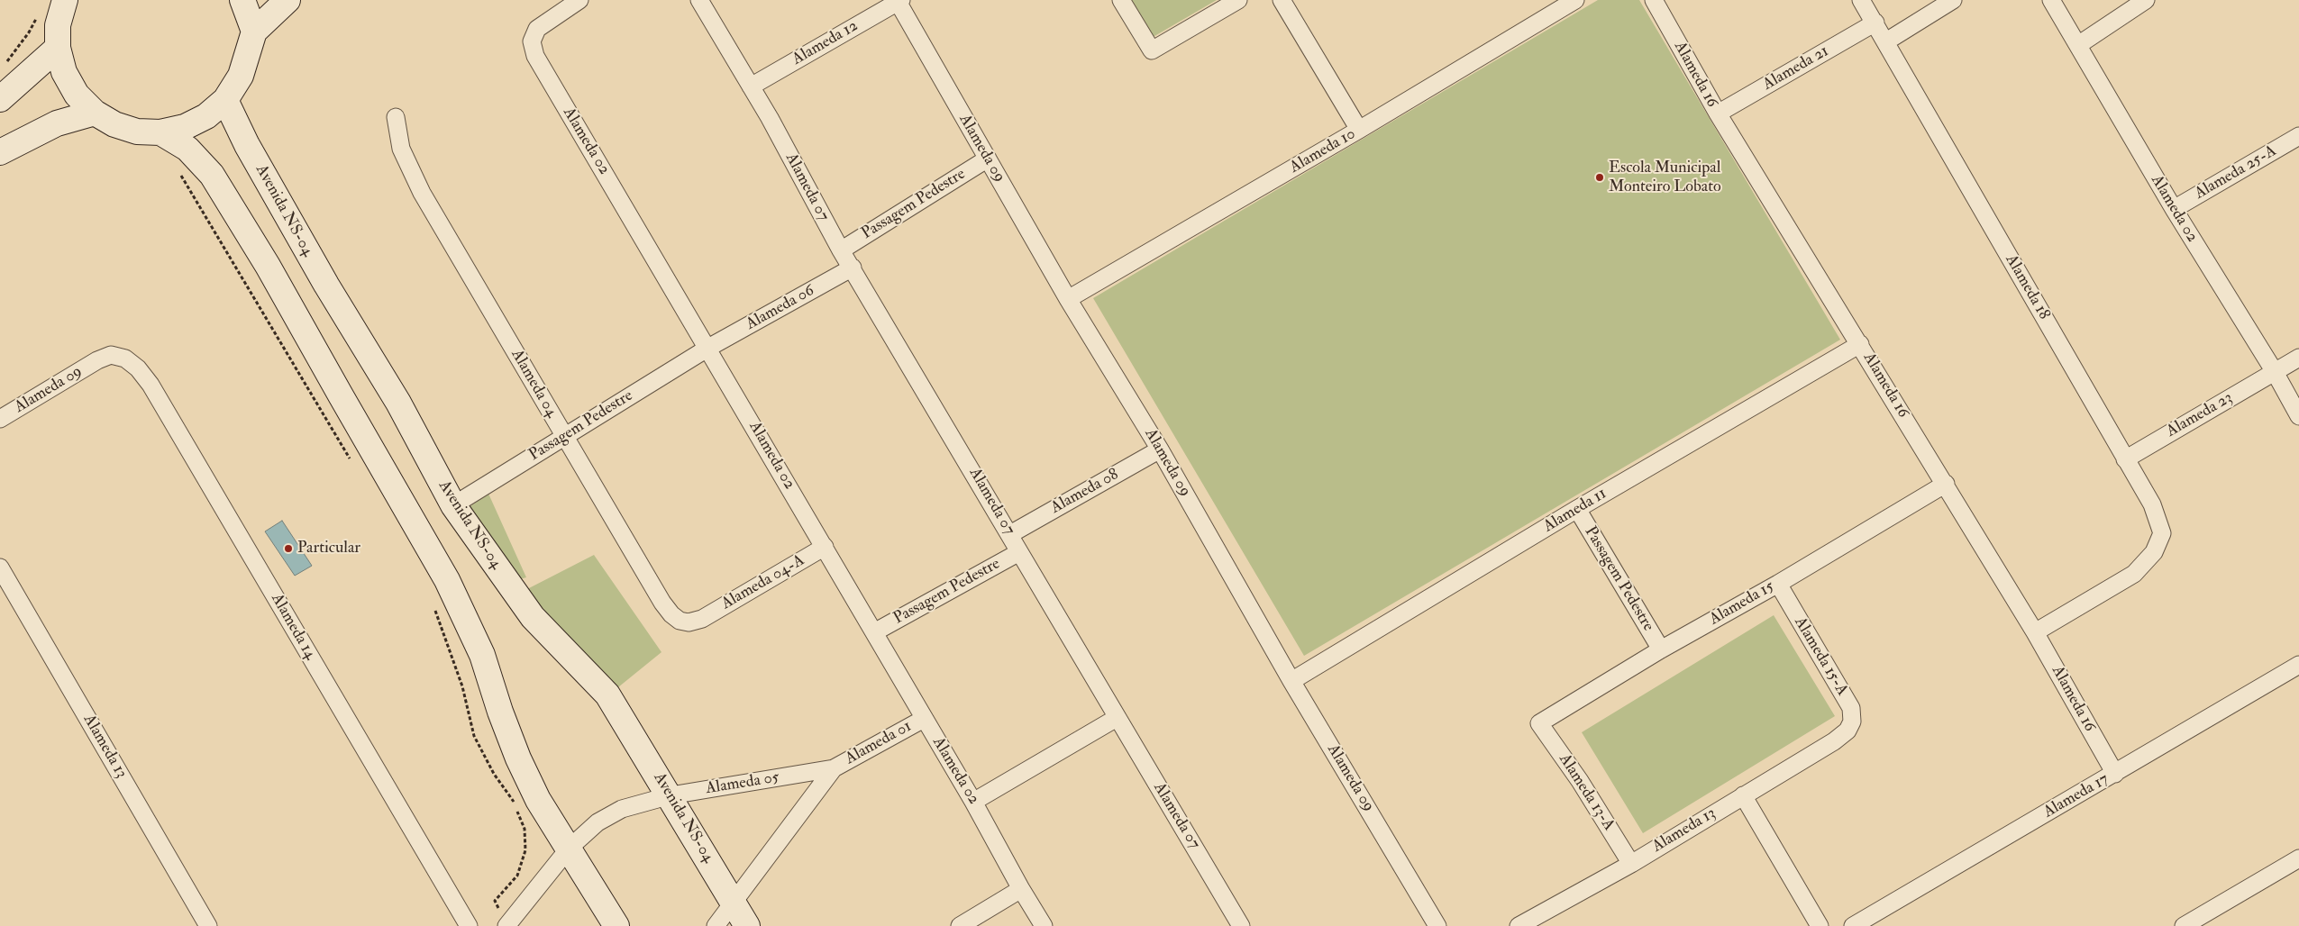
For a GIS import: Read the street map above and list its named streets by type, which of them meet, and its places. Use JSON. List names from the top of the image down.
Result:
{
  "streets": {
    "street": [
      "Alameda 12",
      "Alameda 21",
      "Alameda 16",
      "Alameda 02",
      "Alameda 09",
      "Alameda 10",
      "Alameda 25-A",
      "Alameda 07",
      "Passagem Pedestre",
      "Avenida NS-04",
      "Alameda 18",
      "Alameda 06",
      "Alameda 04",
      "Alameda 23",
      "Alameda 08",
      "Alameda 11",
      "Alameda 04-A",
      "Alameda 15",
      "Alameda 14",
      "Alameda 15-A",
      "Alameda 01",
      "Alameda 13",
      "Alameda 05",
      "Alameda 13-A",
      "Alameda 17"
    ]
  },
  "crossings": [
    ["Alameda 12", "Alameda 09"],
    ["Alameda 12", "Alameda 07"],
    ["Alameda 21", "Alameda 16"],
    ["Alameda 21", "Alameda 18"],
    ["Alameda 16", "Alameda 18"],
    ["Alameda 16", "Alameda 11"],
    ["Alameda 16", "Alameda 15"],
    ["Alameda 16", "Alameda 17"],
    ["Alameda 02", "Alameda 25-A"],
    ["Alameda 02", "Passagem Pedestre"],
    ["Alameda 02", "Alameda 06"],
    ["Alameda 02", "Alameda 23"],
    ["Alameda 02", "Alameda 04-A"],
    ["Alameda 02", "Alameda 01"],
    ["Alameda 09", "Alameda 10"],
    ["Alameda 09", "Passagem Pedestre"],
    ["Alameda 09", "Alameda 08"],
    ["Alameda 09", "Alameda 11"],
    ["Alameda 09", "Alameda 14"],
    ["Alameda 07", "Passagem Pedestre"],
    ["Alameda 07", "Alameda 06"],
    ["Alameda 07", "Alameda 08"],
    ["Passagem Pedestre", "Avenida NS-04"],
    ["Passagem Pedestre", "Alameda 06"],
    ["Passagem Pedestre", "Alameda 04"],
    ["Passagem Pedestre", "Alameda 11"],
    ["Passagem Pedestre", "Alameda 15"],
    ["Avenida NS-04", "Alameda 05"],
    ["Alameda 18", "Alameda 23"],
    ["Alameda 04", "Alameda 04-A"],
    ["Alameda 15", "Alameda 15-A"],
    ["Alameda 15", "Alameda 13-A"],
    ["Alameda 15-A", "Alameda 13"],
    ["Alameda 01", "Alameda 05"],
    ["Alameda 13", "Alameda 13-A"]
  ],
  "places": ["Escola Municipal Monteiro Lobato", "Particular"]
}
